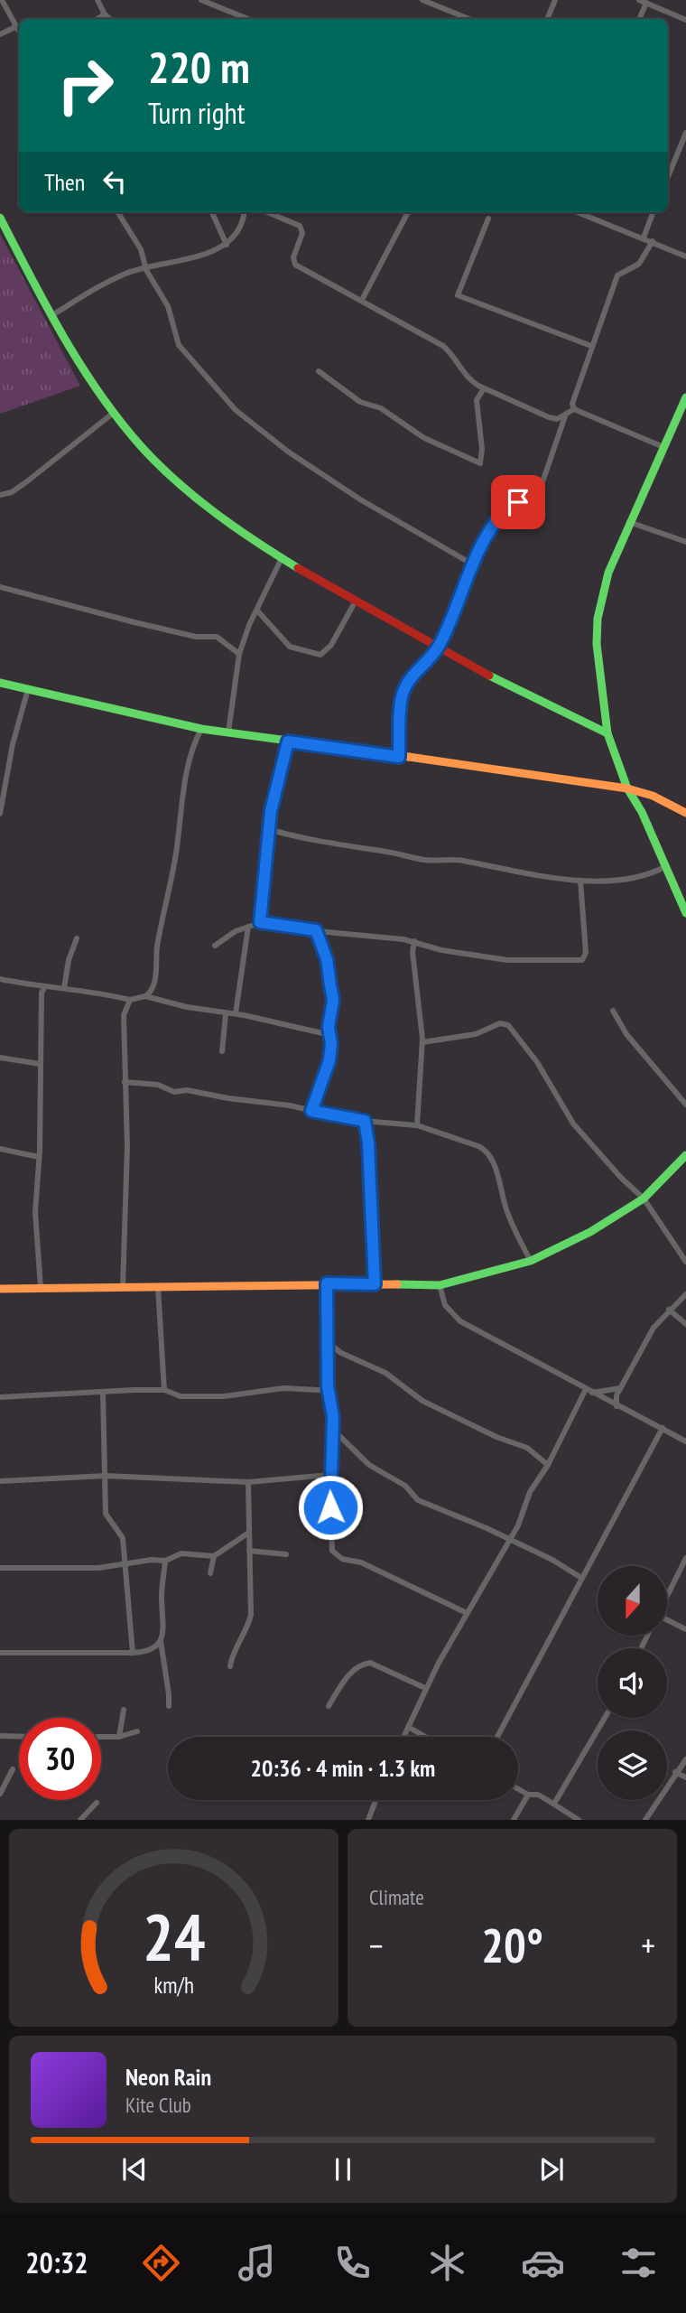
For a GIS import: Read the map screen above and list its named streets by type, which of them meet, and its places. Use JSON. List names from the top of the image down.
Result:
{
  "north": "bottom",
  "page": {
    "turn": ["220 m", "Turn right"],
    "then": "Then",
    "limit": "30",
    "trip": "20:36 · 4 min · 1.3 km",
    "tile": "Climate",
    "heat": ["−", "20°", "+"],
    "song": ["Neon Rain", "Kite Club"],
    "tabs": "20:32",
    "gauge": ["24", "km/h"]
  }
}
